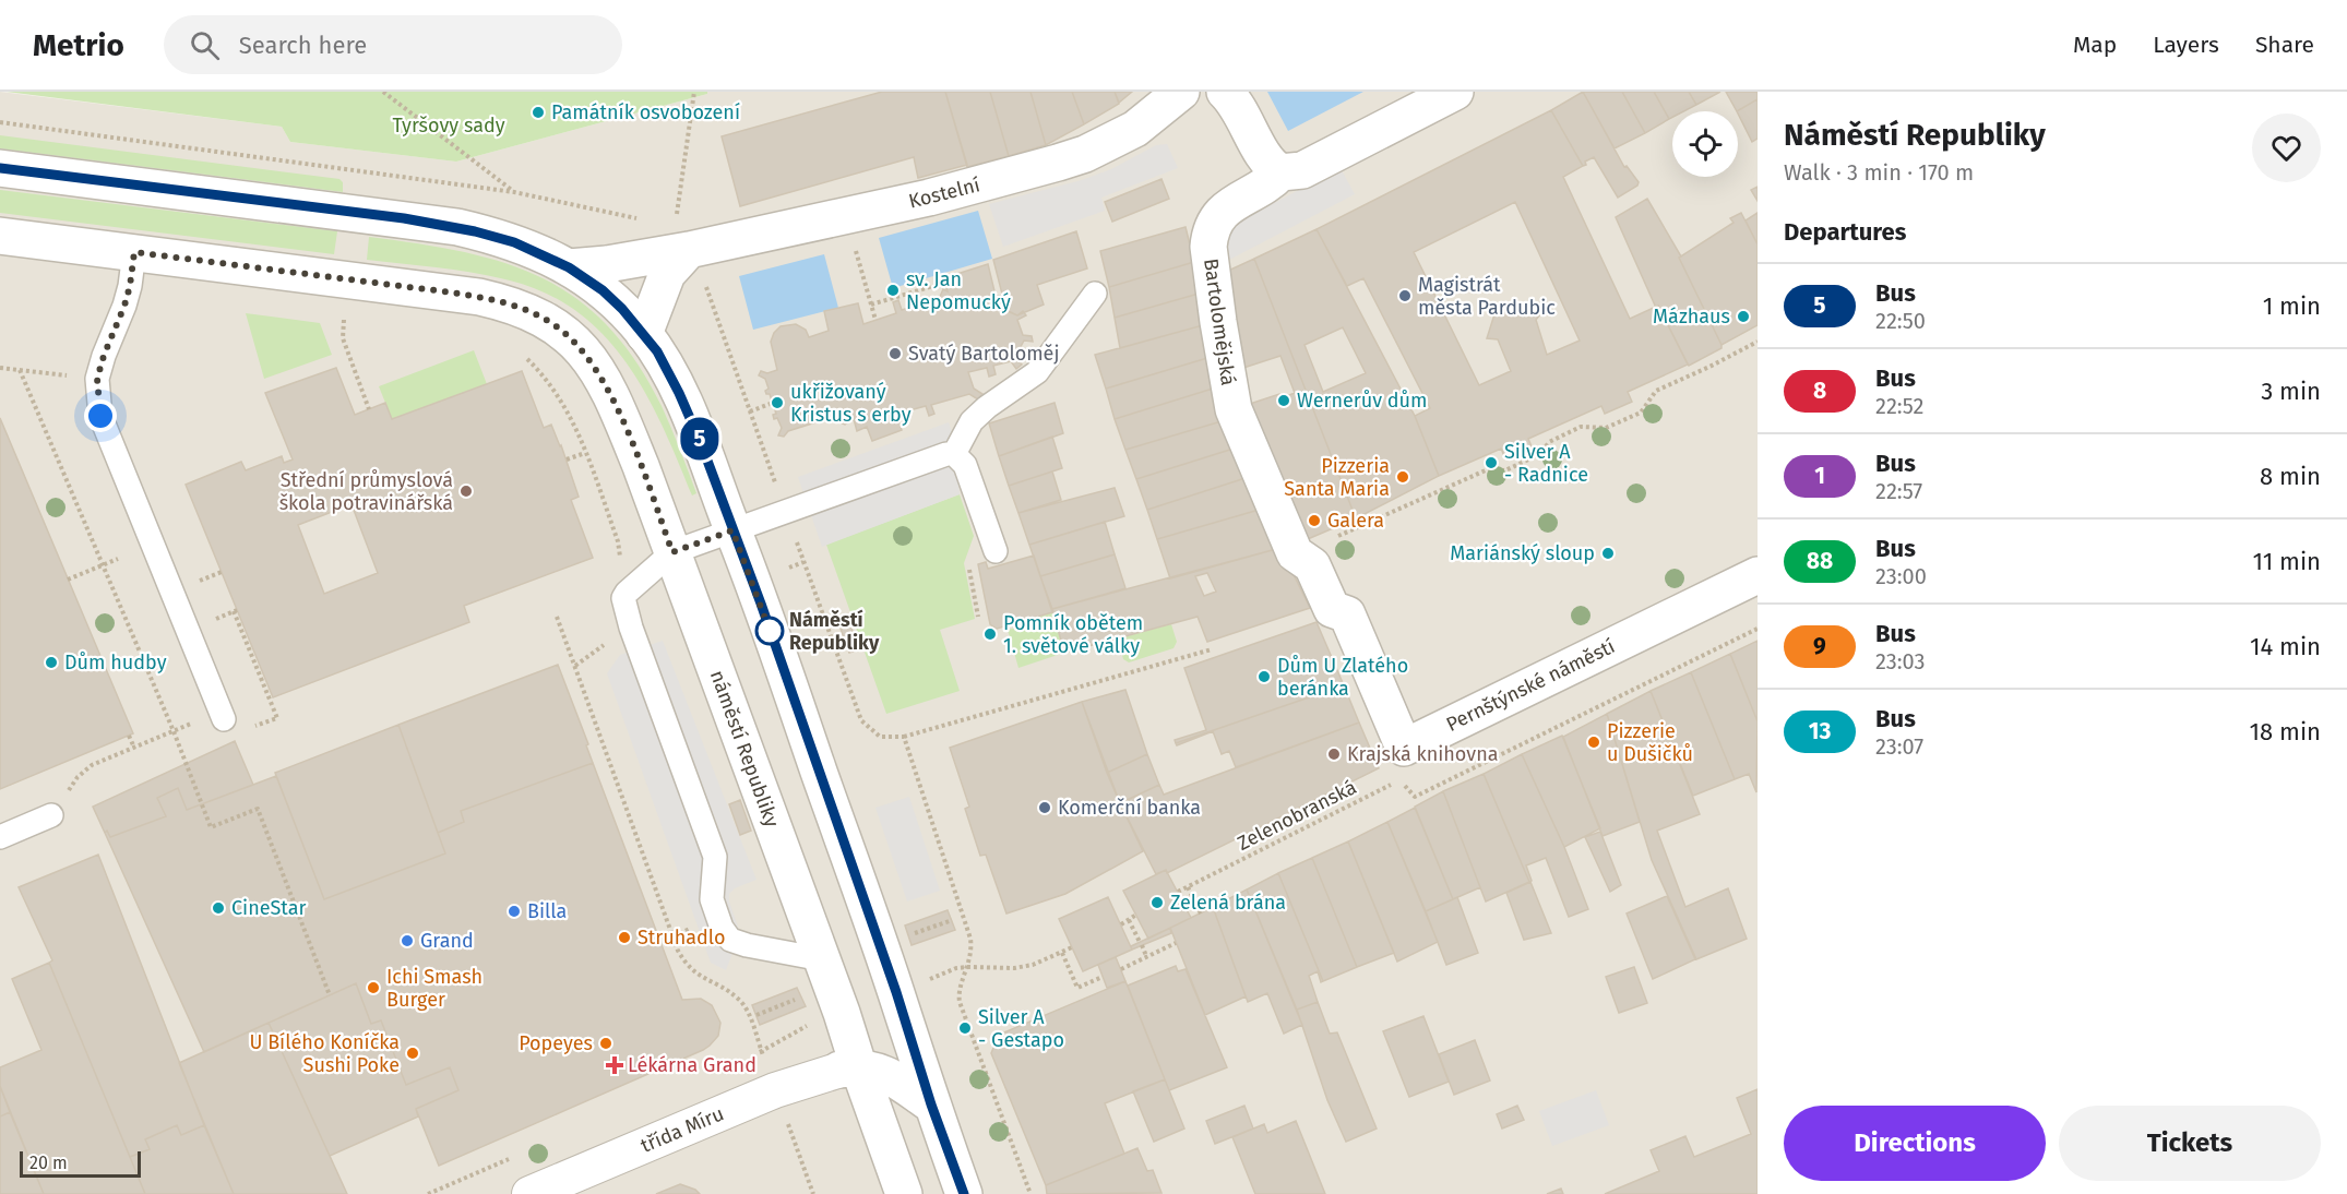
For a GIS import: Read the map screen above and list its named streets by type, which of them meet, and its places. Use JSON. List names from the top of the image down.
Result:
{
  "streets": {
    "street": [
      "Kostelní",
      "Bartolomějská",
      "Pernštýnské náměstí",
      "náměstí Republiky",
      "třída Míru"
    ],
    "path": ["Zelenobranská"]
  },
  "crossings": [
    ["Pernštýnské náměstí", "Zelenobranská"],
    ["náměstí Republiky", "třída Míru"]
  ],
  "parks": ["Tyršovy sady"],
  "places": {
    "other": [
      "Památník osvobození",
      "sv. Jan Nepomucký",
      "Magistrát města Pardubic",
      "Mázhaus",
      "Svatý Bartoloměj",
      "Wernerův dům",
      "ukřižovaný Kristus s erby",
      "Silver A - Radnice",
      "Pizzeria Santa Maria",
      "Střední průmyslová škola potravinářská",
      "Galera",
      "Mariánský sloup",
      "Náměstí Republiky",
      "Pomník obětem 1. světové války",
      "Dům hudby",
      "Dům U Zlatého beránka",
      "Pizzerie u Dušičků",
      "Krajská knihovna",
      "Komerční banka",
      "Zelená brána",
      "CineStar",
      "Billa",
      "Struhadlo",
      "Grand",
      "Ichi Smash Burger",
      "Silver A - Gestapo",
      "Popeyes",
      "U Bílého Koníčka Sushi Poke"
    ],
    "health": ["Lékárna Grand"]
  },
  "lines": ["bus line 5"],
  "scale_bar": "20 m",
  "page": {
    "header": "Metrio",
    "search": "Search here",
    "nav": ["Map", "Layers", "Share"],
    "on_map": "5",
    "heading": [
      ["Náměstí Republiky", "Walk · 3 min · 170 m"],
      "Departures"
    ],
    "list": [
      {
        "mark": "5",
        "name": "Bus",
        "note": "22:50",
        "value": "1 min"
      },
      {
        "mark": "8",
        "name": "Bus",
        "note": "22:52",
        "value": "3 min"
      },
      {
        "mark": "1",
        "name": "Bus",
        "note": "22:57",
        "value": "8 min"
      },
      {
        "mark": "88",
        "name": "Bus",
        "note": "23:00",
        "value": "11 min"
      },
      {
        "mark": "9",
        "name": "Bus",
        "note": "23:03",
        "value": "14 min"
      },
      {
        "mark": "13",
        "name": "Bus",
        "note": "23:07",
        "value": "18 min"
      }
    ],
    "buttons": ["Directions", "Tickets"],
    "scale": "20 m"
  }
}
